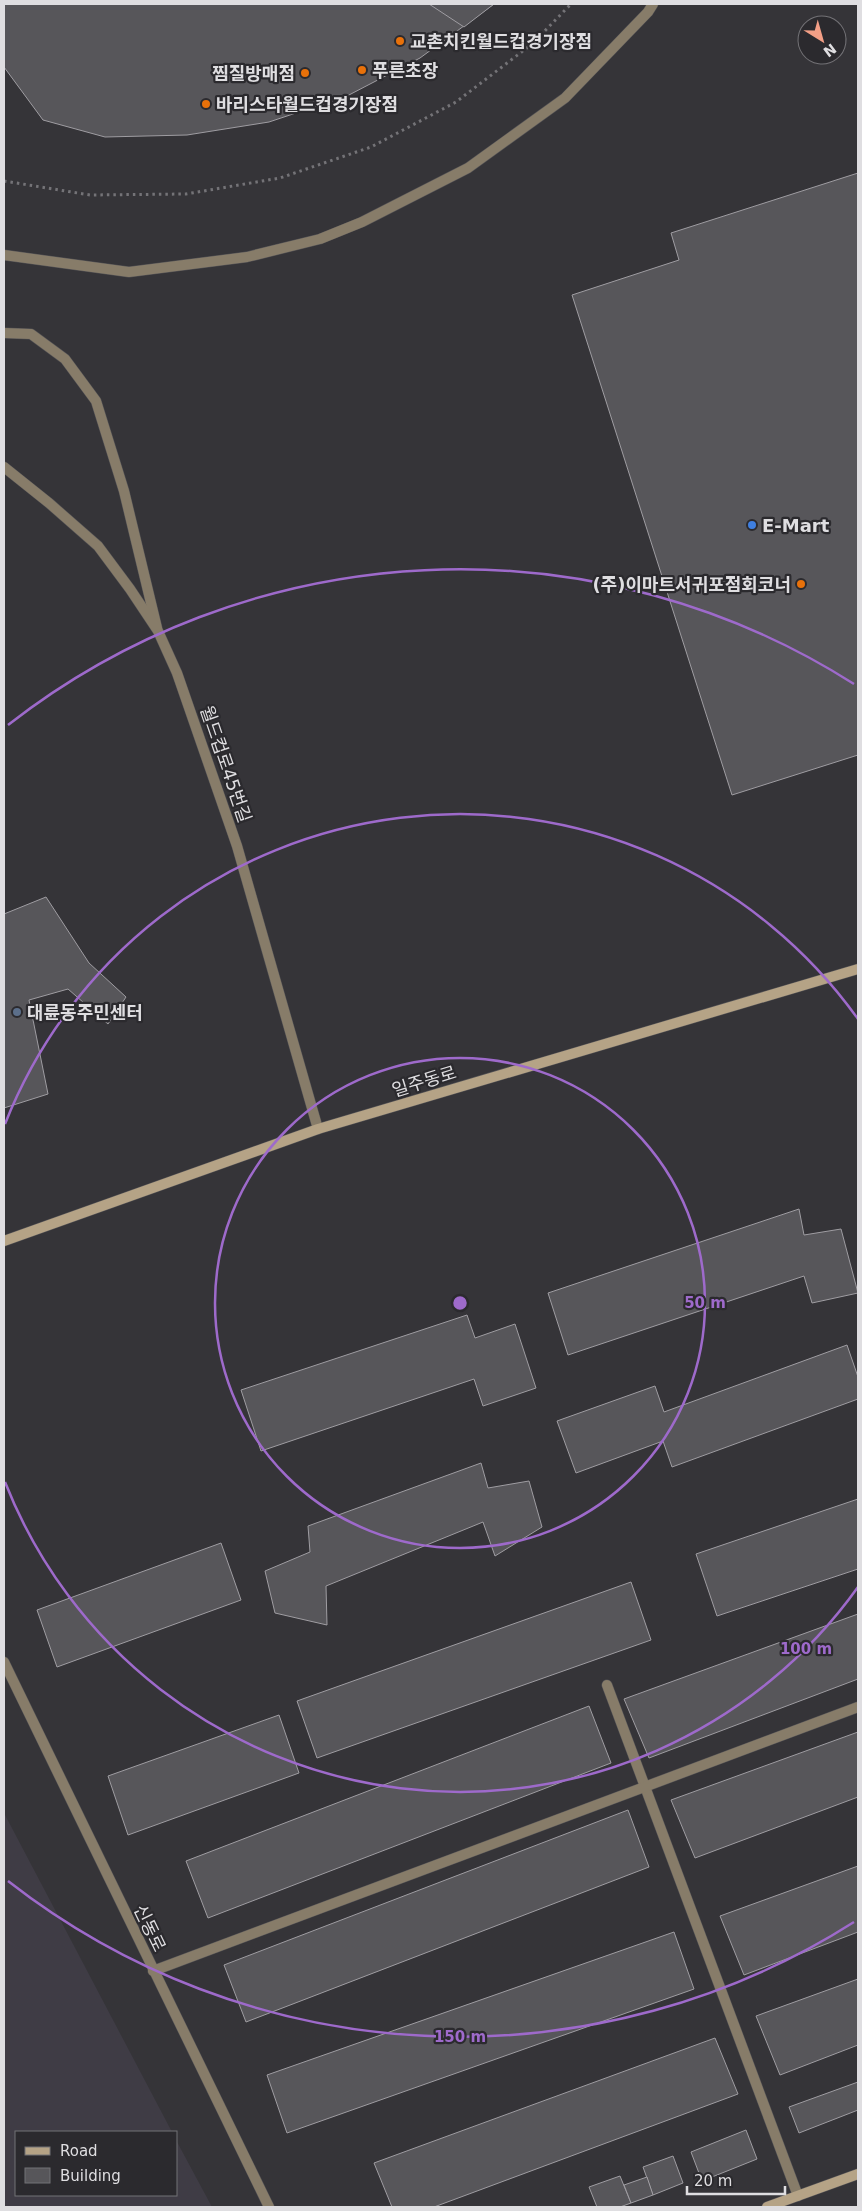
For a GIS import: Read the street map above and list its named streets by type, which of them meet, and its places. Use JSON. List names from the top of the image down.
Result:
{
  "streets": {
    "main road": ["일주동로"],
    "street": ["월드컵로45번길", "신동로"]
  },
  "crossings": [
    ["월드컵로45번길", "일주동로"]
  ],
  "places": [
    "교촌치킨월드컵경기장점",
    "푸른초장",
    "찜질방매점",
    "바리스타월드컵경기장점",
    "E-Mart",
    "(주)이마트서귀포점회코너",
    "대륜동주민센터"
  ],
  "legend": ["Road", "Building"],
  "scale_bar": "20 m",
  "north": "bottom right",
  "rings": ["50 m", "100 m", "150 m"]
}
